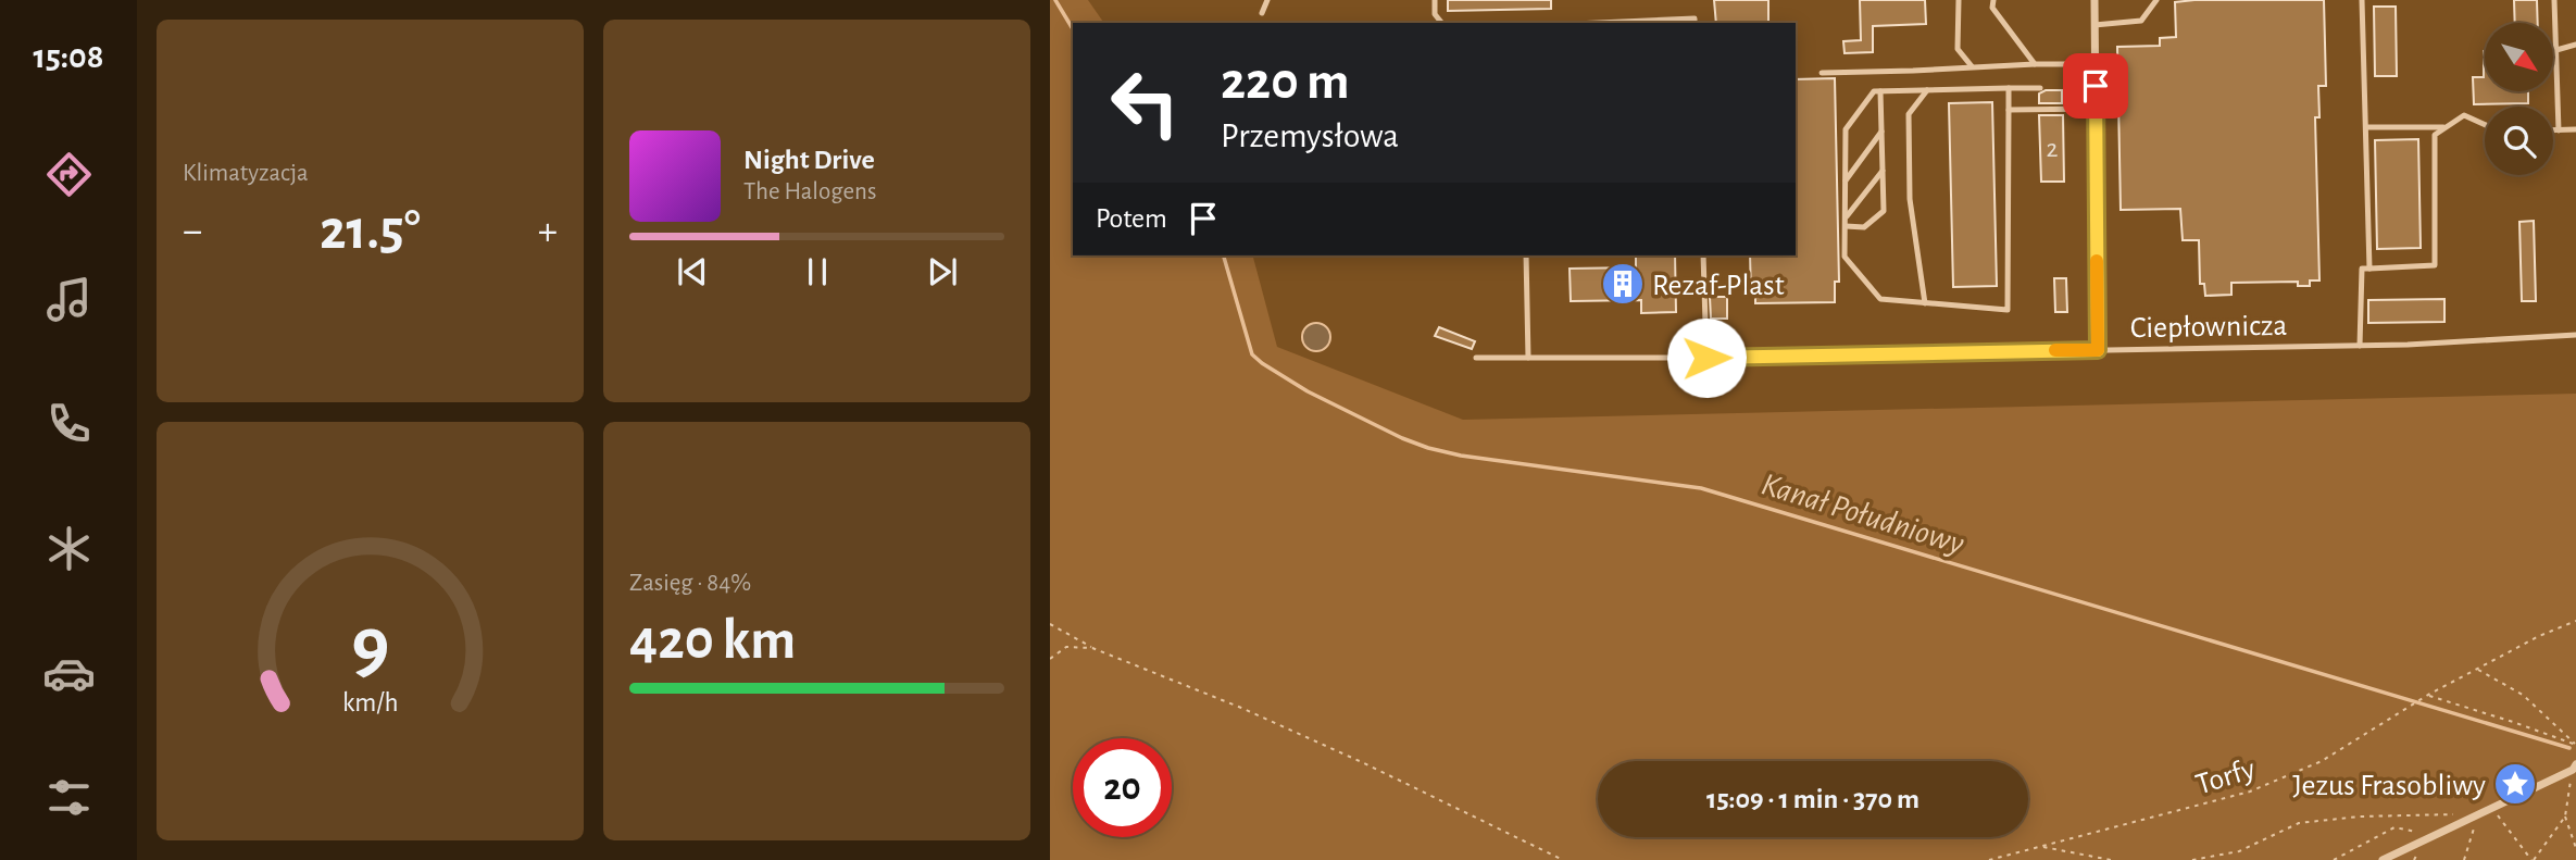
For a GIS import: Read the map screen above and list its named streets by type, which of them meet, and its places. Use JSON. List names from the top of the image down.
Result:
{
  "streets": {
    "lane": ["Ciepłownicza"],
    "path": ["Torfy"]
  },
  "water": ["Kanał Południowy"],
  "places": {
    "building": ["Rezaf-Plast"],
    "place": ["Jezus Frasobliwy"]
  },
  "house_numbers": ["2"],
  "north": "bottom right",
  "page": {
    "tabs": "15:08",
    "tile": [
      "Klimatyzacja",
      ["Zasięg · 84%", "420 km"]
    ],
    "turn": ["220 m", "Przemysłowa"],
    "song": ["Night Drive", "The Halogens"],
    "then": "Potem",
    "heat": ["−", "21.5°", "+"],
    "limit": "20",
    "trip": "15:09 · 1 min · 370 m",
    "gauge": ["9", "km/h"]
  }
}
